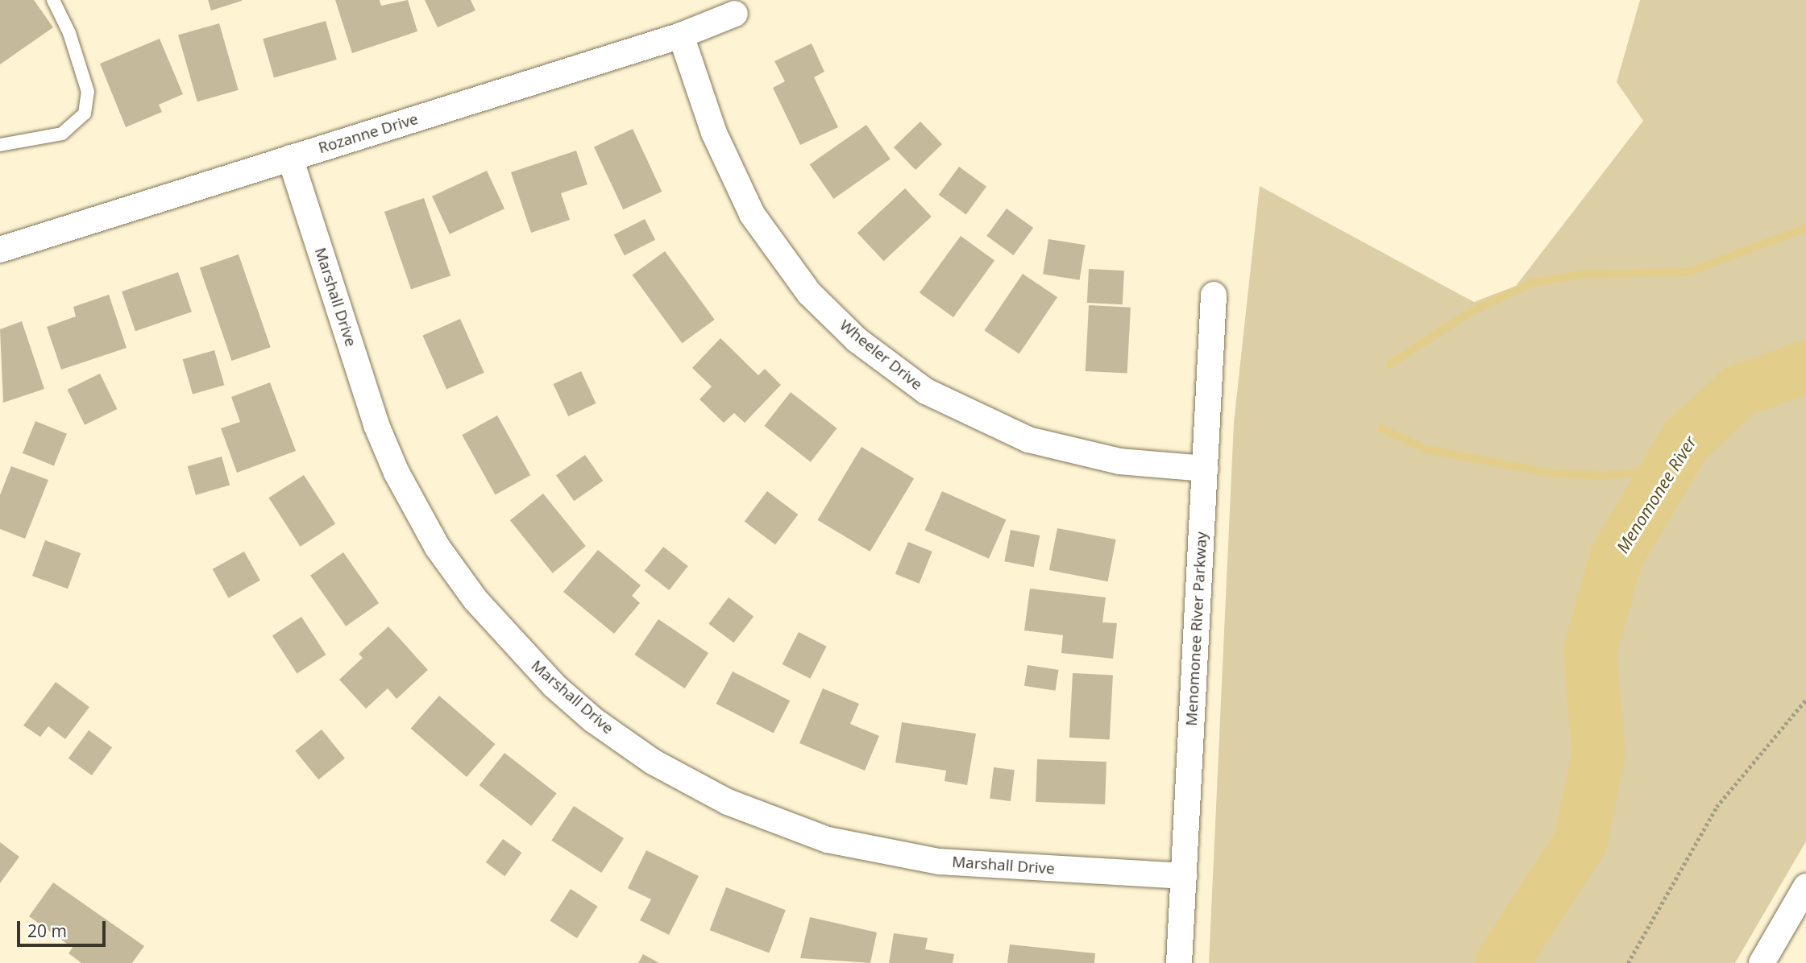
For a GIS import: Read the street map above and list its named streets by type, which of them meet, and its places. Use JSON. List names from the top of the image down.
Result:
{
  "streets": {
    "street": [
      "Rozanne Drive",
      "Marshall Drive",
      "Wheeler Drive",
      "Menomonee River Parkway"
    ]
  },
  "crossings": [
    ["Rozanne Drive", "Marshall Drive"],
    ["Rozanne Drive", "Wheeler Drive"],
    ["Marshall Drive", "Menomonee River Parkway"],
    ["Wheeler Drive", "Menomonee River Parkway"]
  ],
  "water": ["Menomonee River"],
  "scale_bar": "20 m"
}
